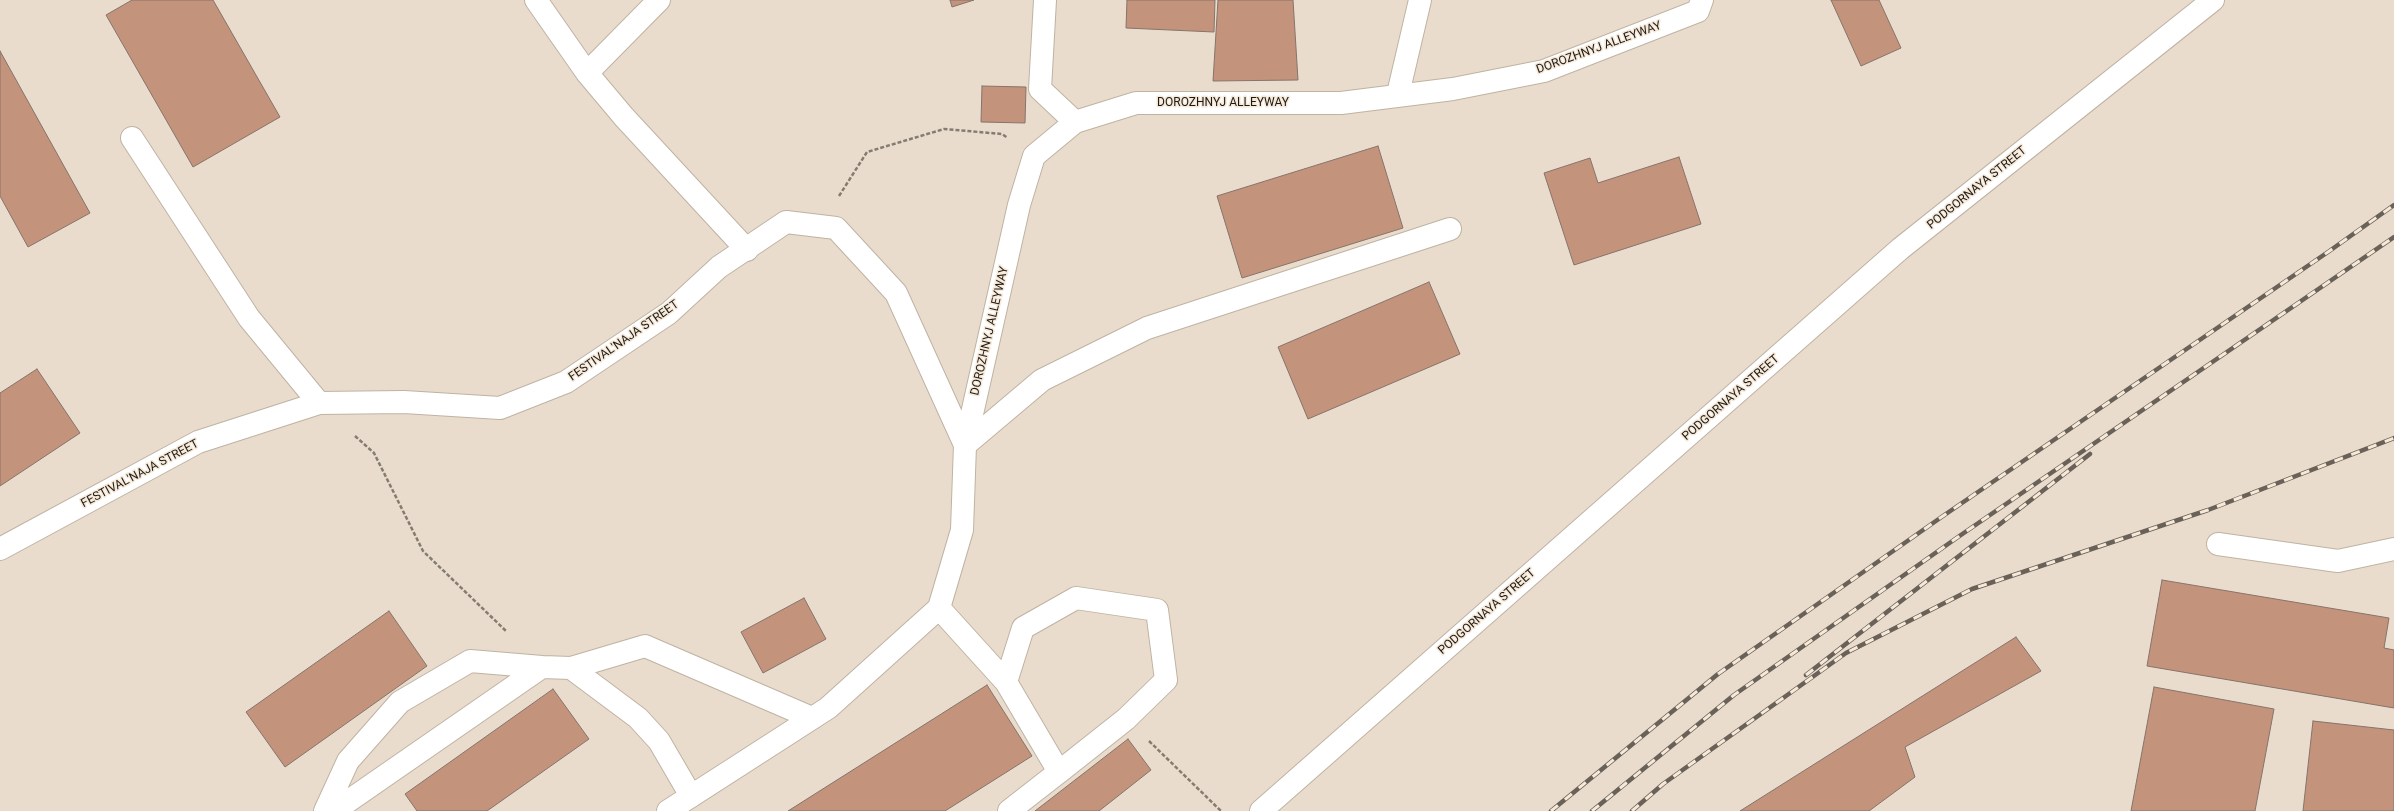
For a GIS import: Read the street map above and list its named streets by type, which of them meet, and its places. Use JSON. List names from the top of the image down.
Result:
{
  "streets": {
    "street": ["DOROZHNYJ ALLEYWAY", "PODGORNAYA STREET", "FESTIVAL'NAJA STREET"]
  }
}
